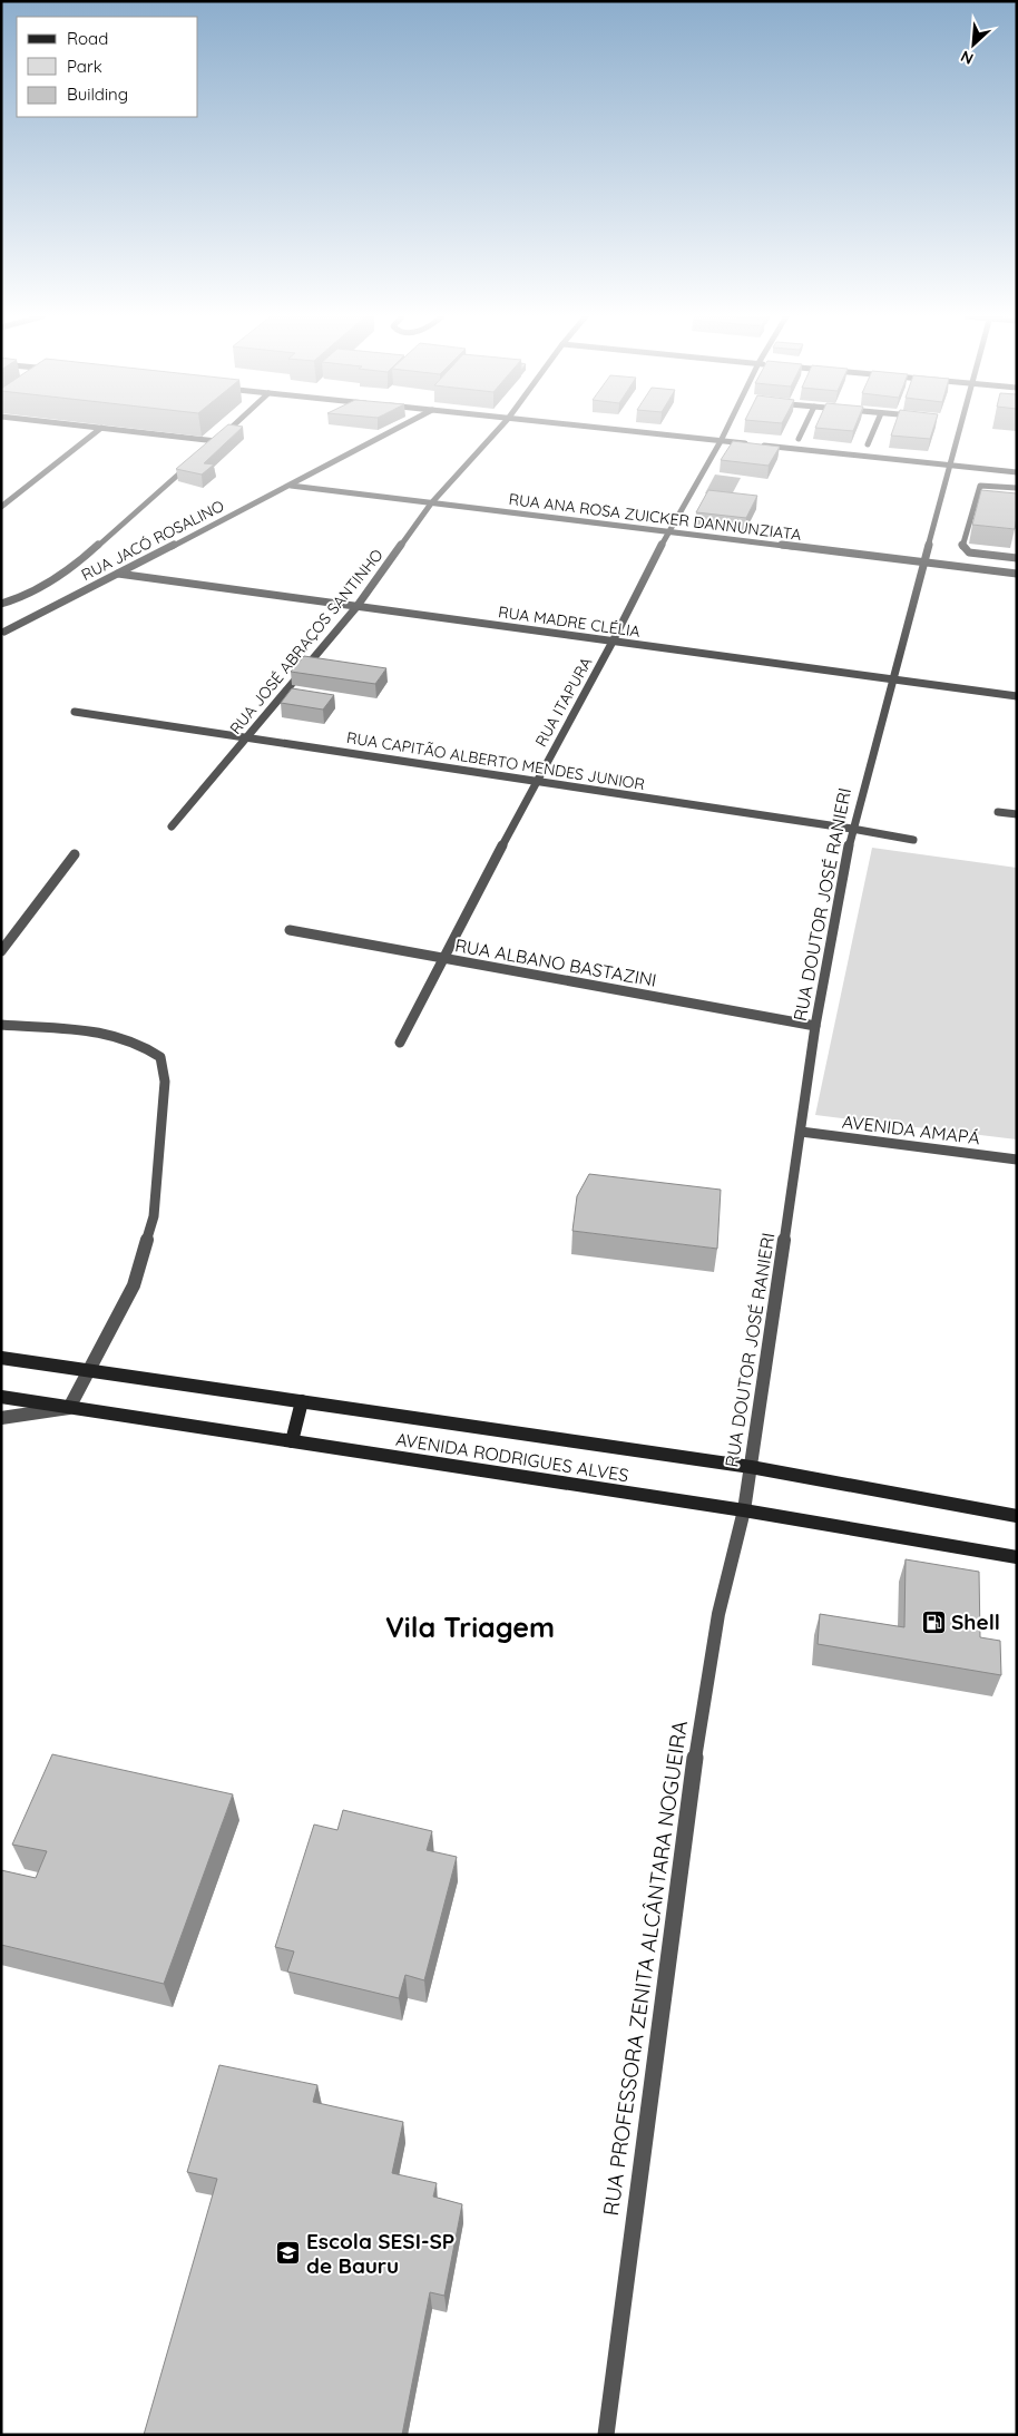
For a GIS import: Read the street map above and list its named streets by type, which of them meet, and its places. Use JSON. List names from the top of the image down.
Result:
{
  "streets": {
    "main road": ["AVENIDA RODRIGUES ALVES"],
    "street": [
      "RUA ANA ROSA ZUICKER DANNUNZIATA",
      "RUA JACÓ ROSALINO",
      "RUA MADRE CLÉLIA",
      "RUA JOSÉ ABRAÇOS SANTINHO",
      "RUA ITAPURA",
      "RUA CAPITÃO ALBERTO MENDES JUNIOR",
      "RUA DOUTOR JOSÉ RANIERI",
      "RUA ALBANO BASTAZINI",
      "AVENIDA AMAPÁ",
      "RUA PROFESSORA ZENITA ALCÂNTARA NOGUEIRA"
    ]
  },
  "crossings": [
    ["RUA ANA ROSA ZUICKER DANNUNZIATA", "RUA JACÓ ROSALINO"],
    ["RUA ANA ROSA ZUICKER DANNUNZIATA", "RUA JOSÉ ABRAÇOS SANTINHO"],
    ["RUA ANA ROSA ZUICKER DANNUNZIATA", "RUA ITAPURA"],
    ["RUA ANA ROSA ZUICKER DANNUNZIATA", "RUA DOUTOR JOSÉ RANIERI"],
    ["RUA JACÓ ROSALINO", "RUA MADRE CLÉLIA"],
    ["RUA MADRE CLÉLIA", "RUA JOSÉ ABRAÇOS SANTINHO"],
    ["RUA MADRE CLÉLIA", "RUA ITAPURA"],
    ["RUA MADRE CLÉLIA", "RUA DOUTOR JOSÉ RANIERI"],
    ["RUA JOSÉ ABRAÇOS SANTINHO", "RUA CAPITÃO ALBERTO MENDES JUNIOR"],
    ["RUA ITAPURA", "RUA CAPITÃO ALBERTO MENDES JUNIOR"],
    ["RUA ITAPURA", "RUA ALBANO BASTAZINI"],
    ["RUA CAPITÃO ALBERTO MENDES JUNIOR", "RUA DOUTOR JOSÉ RANIERI"],
    ["RUA DOUTOR JOSÉ RANIERI", "RUA ALBANO BASTAZINI"],
    ["RUA DOUTOR JOSÉ RANIERI", "AVENIDA AMAPÁ"],
    ["RUA DOUTOR JOSÉ RANIERI", "AVENIDA RODRIGUES ALVES"],
    ["RUA DOUTOR JOSÉ RANIERI", "RUA PROFESSORA ZENITA ALCÂNTARA NOGUEIRA"],
    ["AVENIDA RODRIGUES ALVES", "RUA PROFESSORA ZENITA ALCÂNTARA NOGUEIRA"]
  ],
  "districts": ["Vila Triagem"],
  "places": {
    "fuel station": ["Shell"],
    "school or university": ["Escola SESI-SP de Bauru"]
  },
  "legend": ["Road", "Park", "Building"],
  "north": "bottom left"
}
